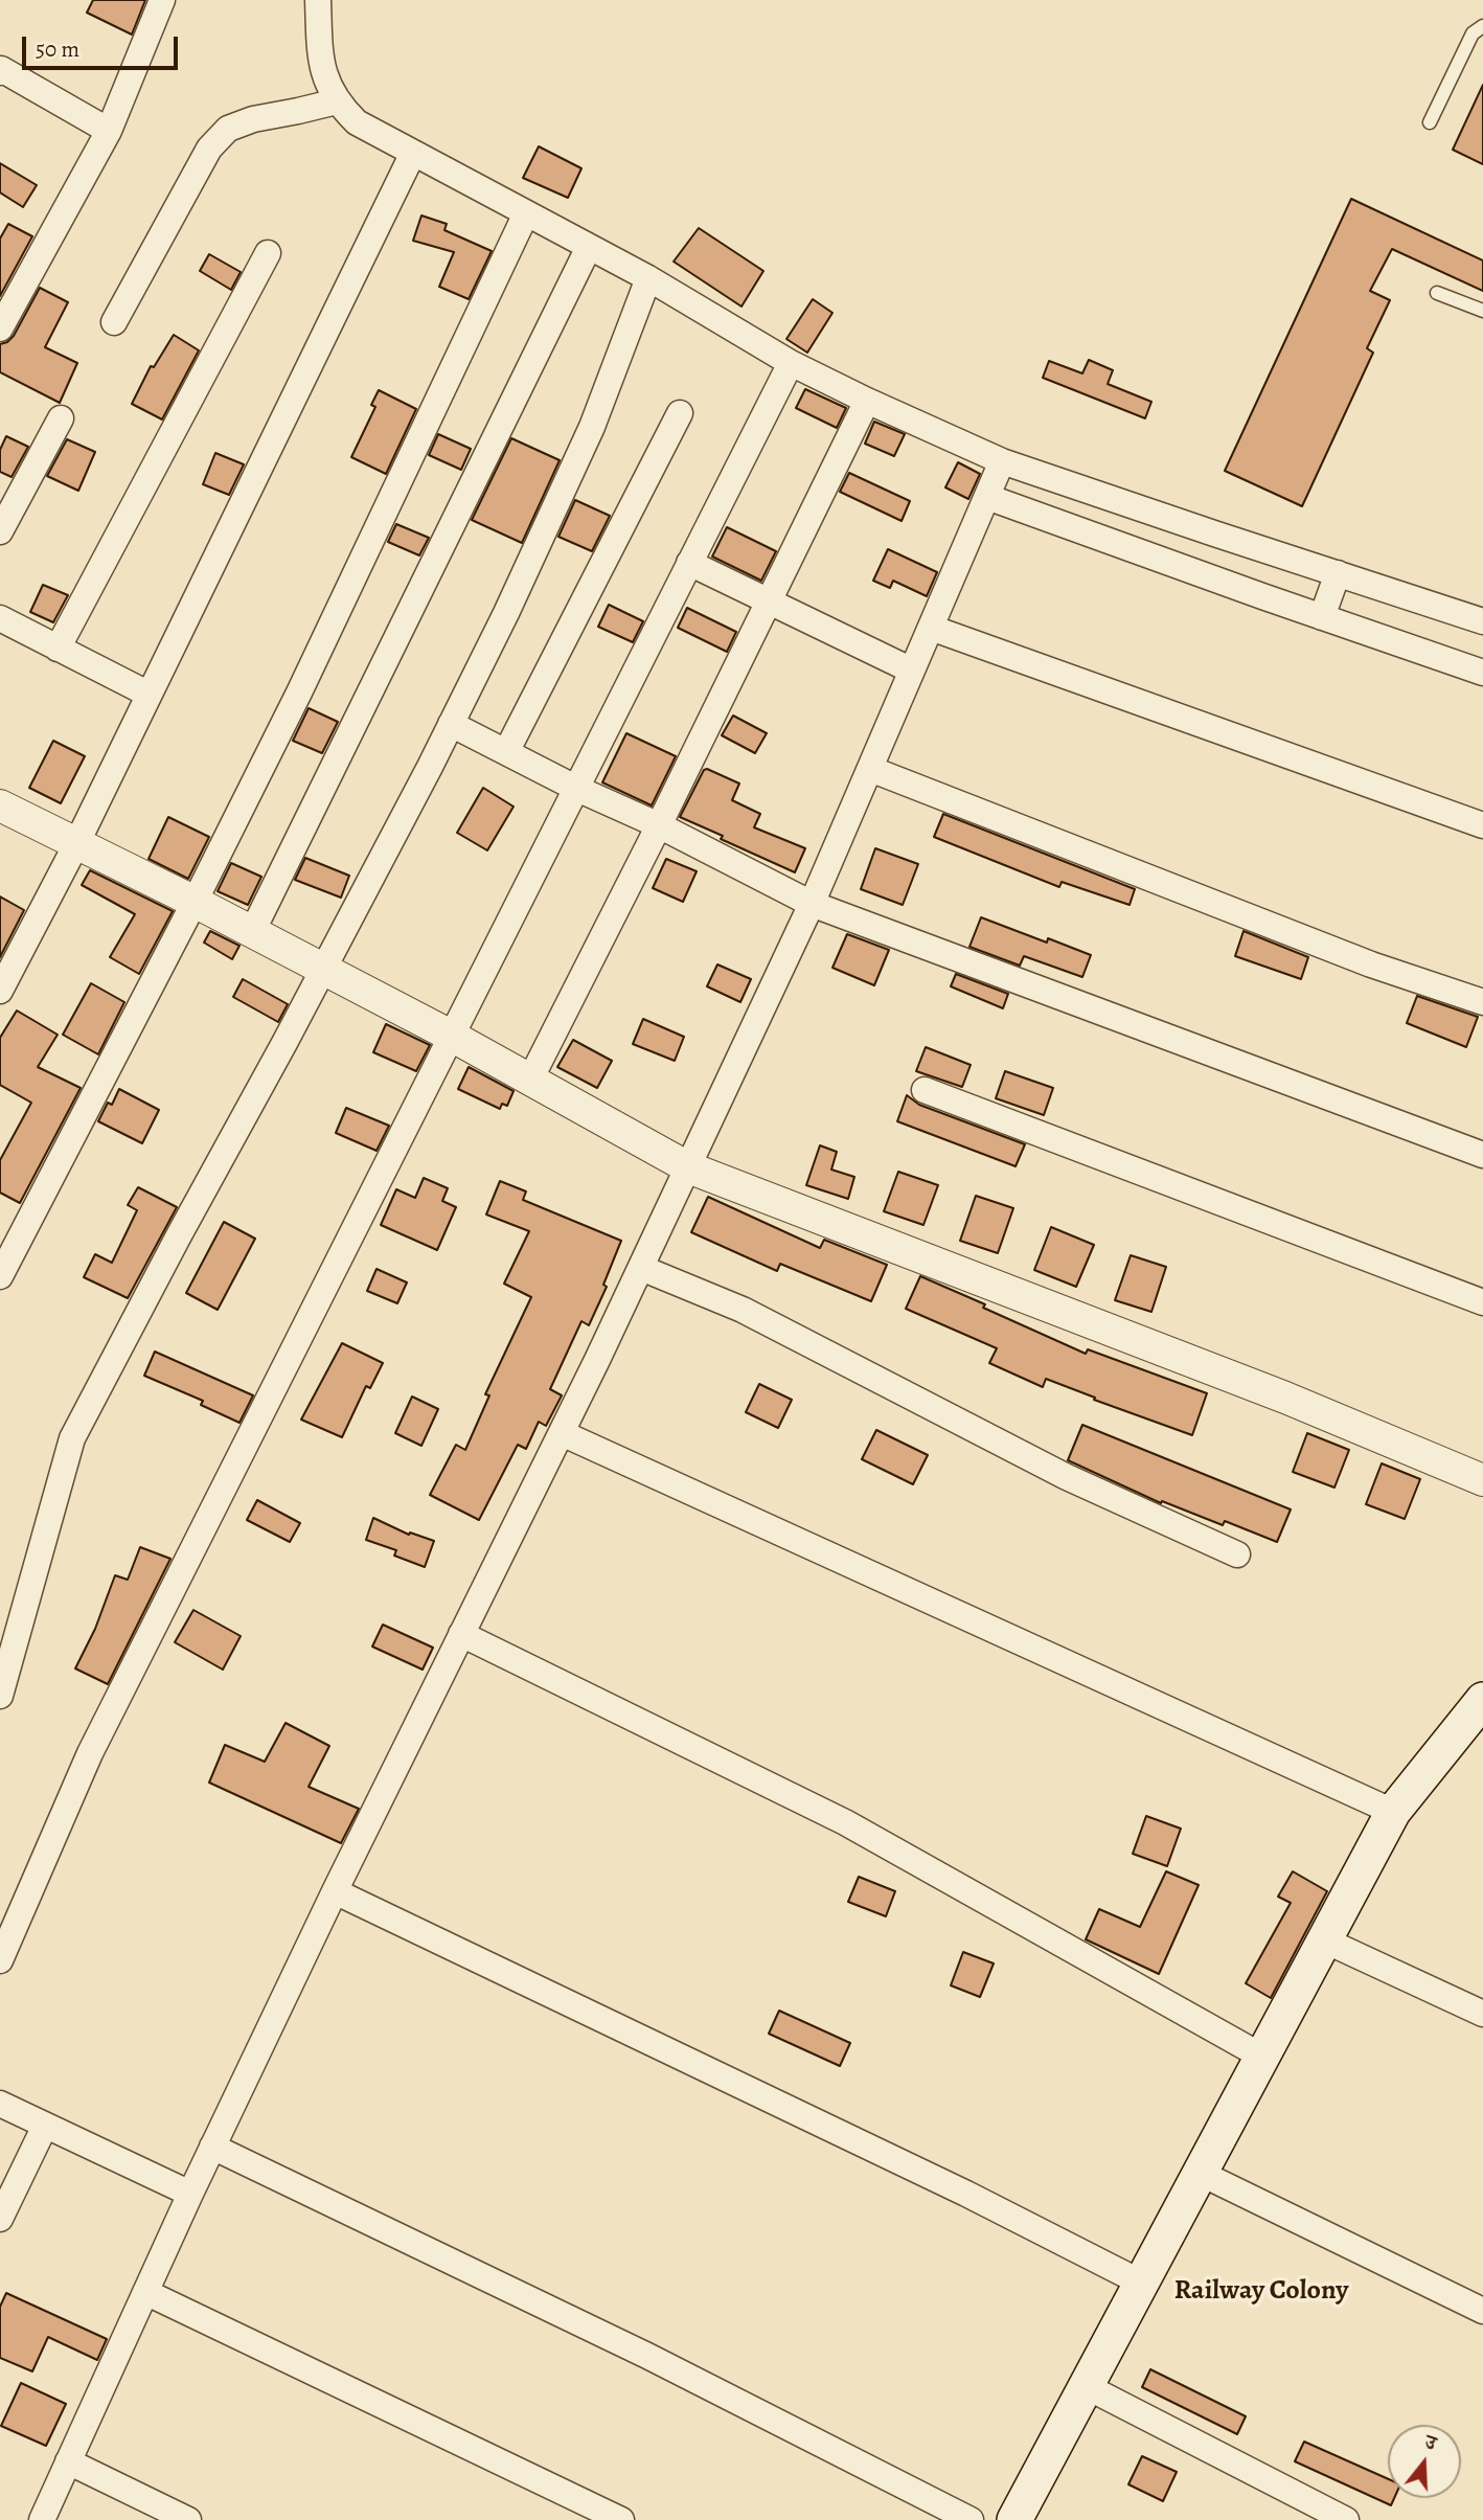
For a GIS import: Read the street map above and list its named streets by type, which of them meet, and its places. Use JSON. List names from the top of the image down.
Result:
{
  "districts": ["Railway Colony"],
  "scale_bar": "50 m",
  "north": "top"
}
